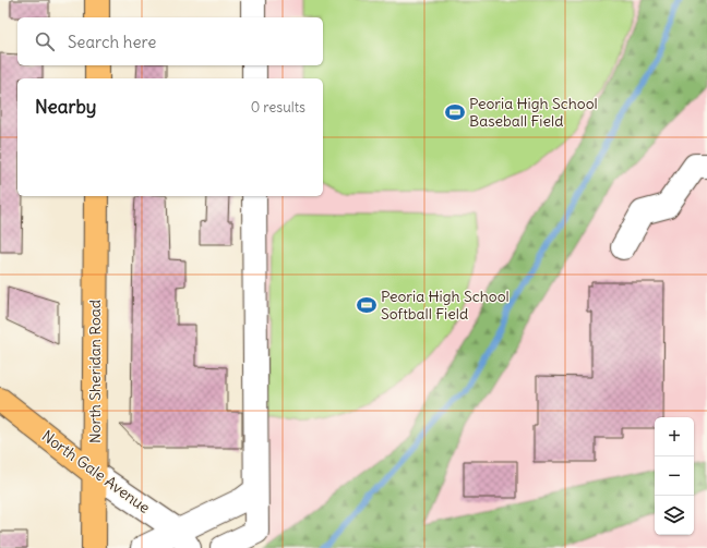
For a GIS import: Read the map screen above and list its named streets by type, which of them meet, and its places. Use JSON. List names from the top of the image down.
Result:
{
  "streets": {
    "main road": ["North Sheridan Road", "North Gale Avenue"]
  },
  "crossings": [
    ["North Sheridan Road", "North Gale Avenue"]
  ],
  "places": {
    "sports": ["Peoria High School Baseball Field", "Peoria High School Softball Field"]
  },
  "page": {
    "search": "Search here",
    "heading": ["Nearby", "0 results"],
    "map_buttons": ["+", "−"]
  }
}
